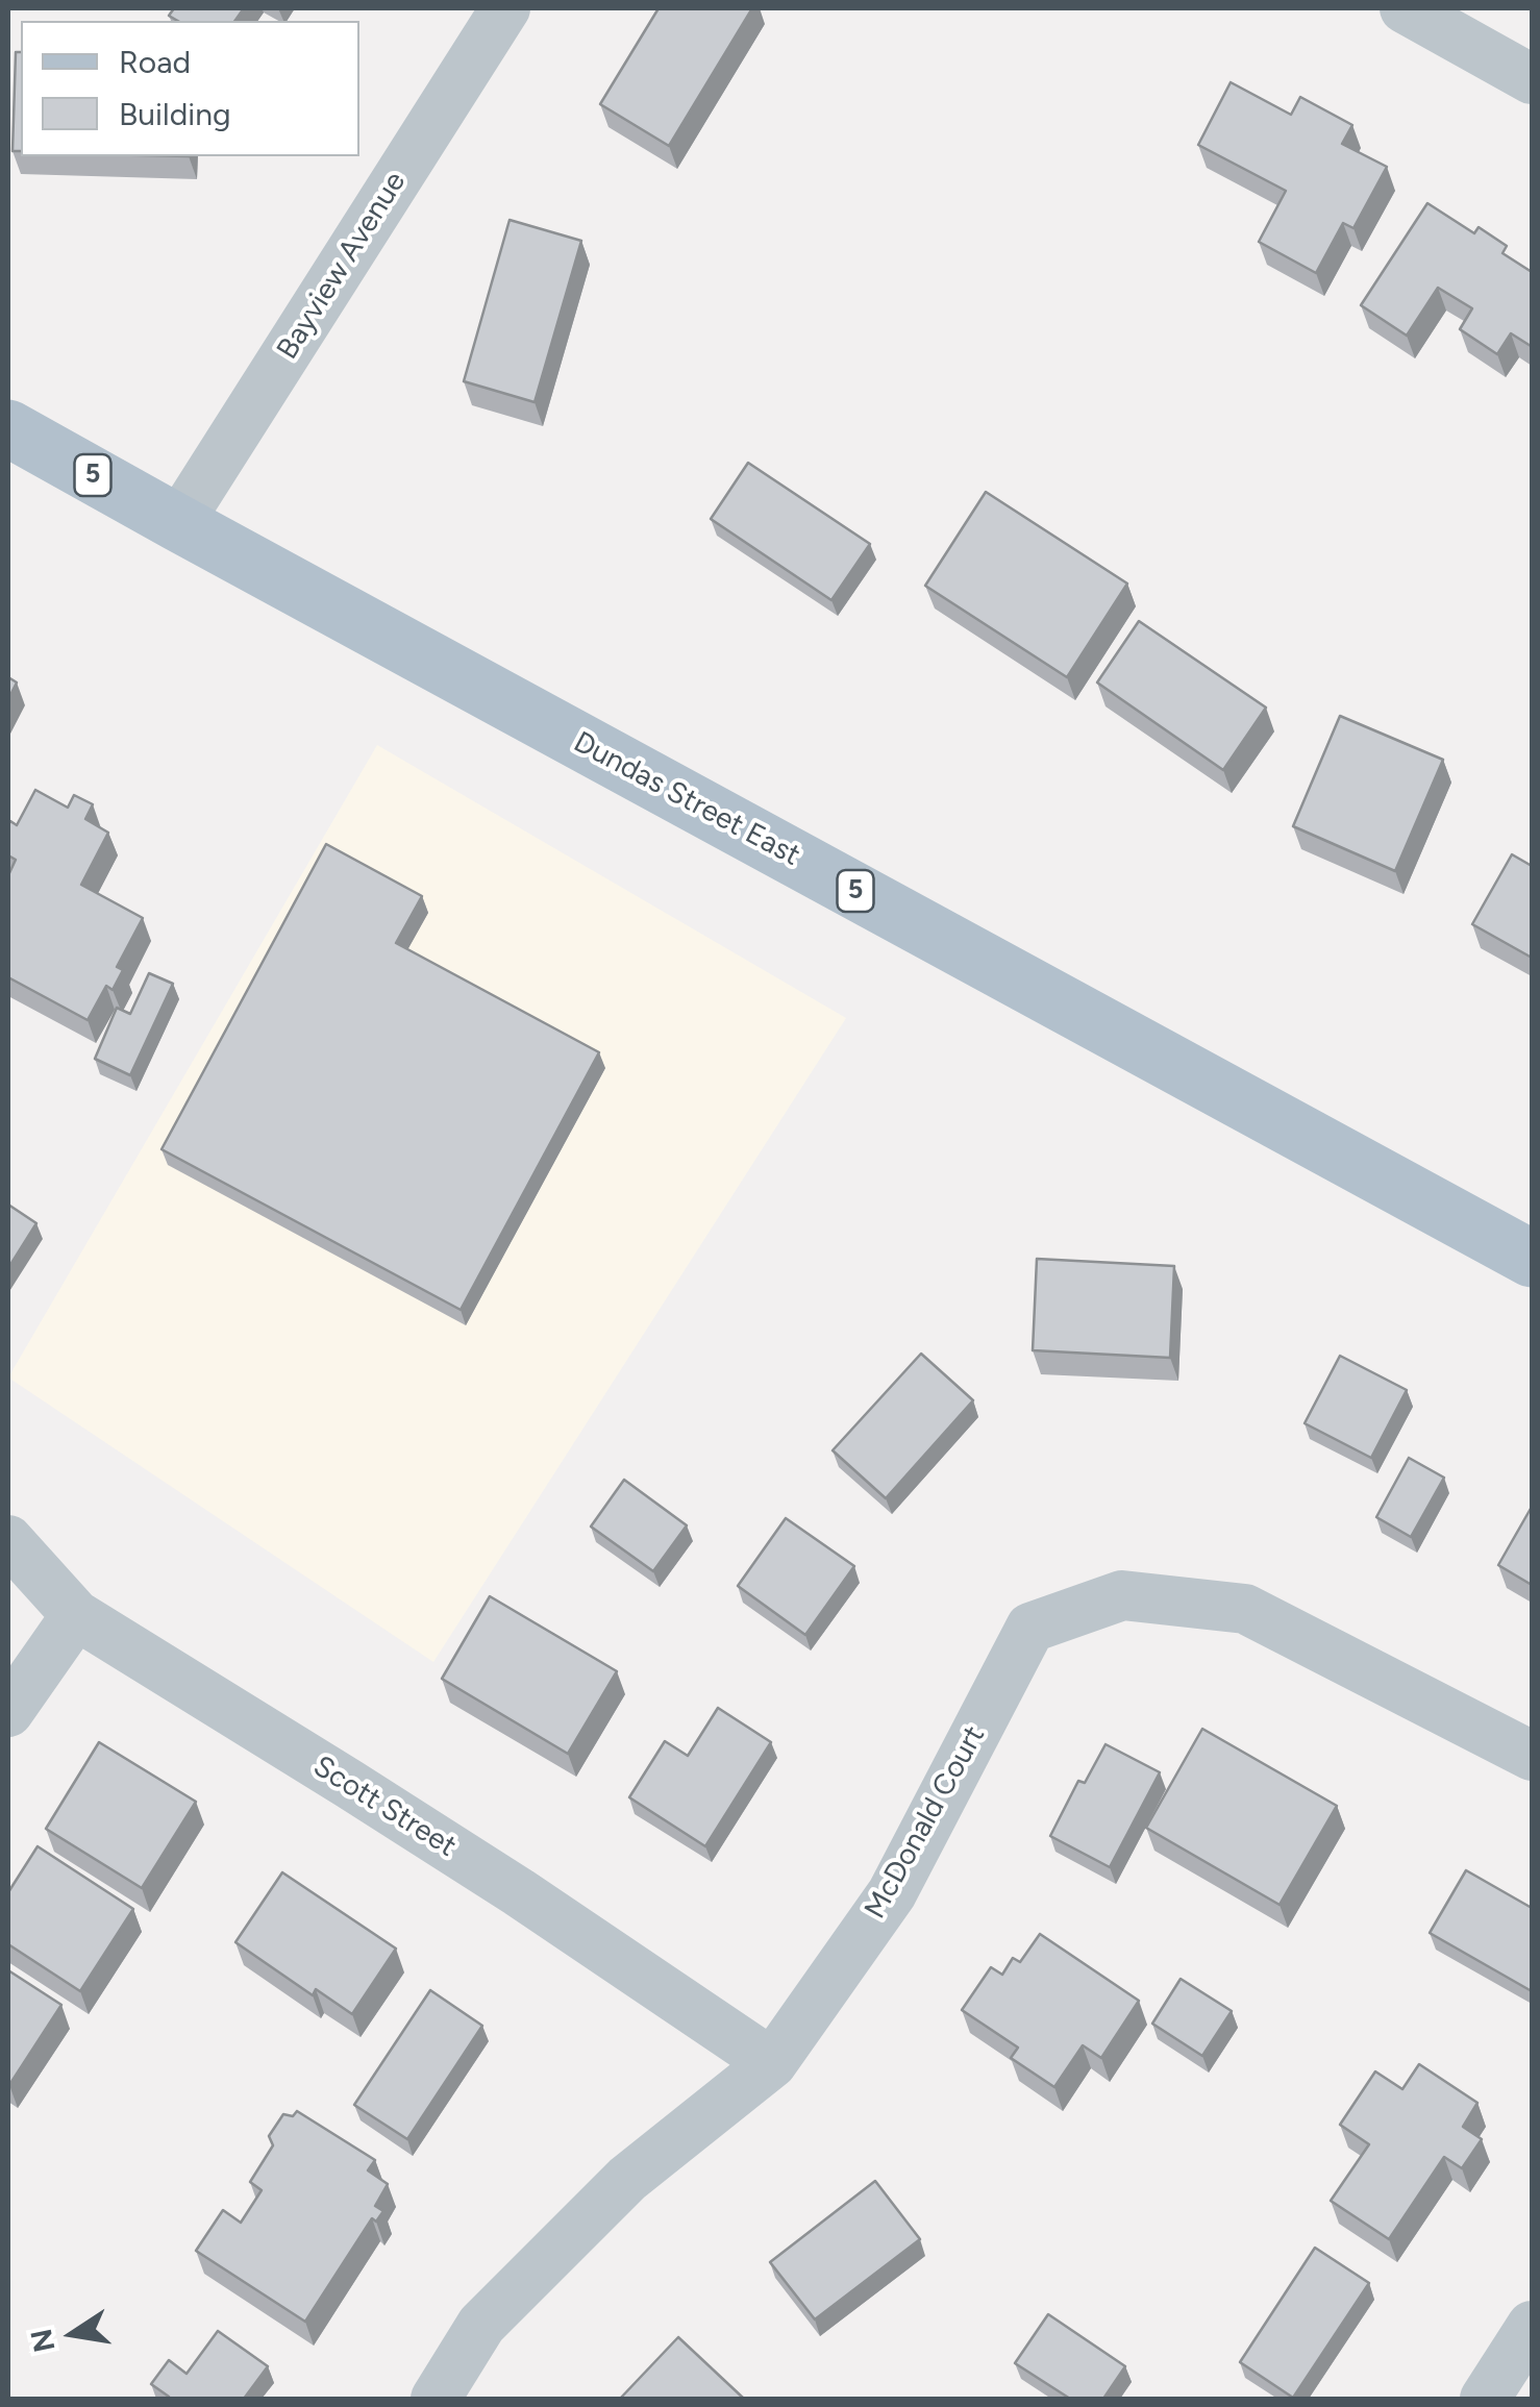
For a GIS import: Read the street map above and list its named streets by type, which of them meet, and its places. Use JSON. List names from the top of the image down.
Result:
{
  "streets": {
    "main road": ["5", "Dundas Street East"],
    "street": ["Bayview Avenue", "Scott Street", "McDonald Court"]
  },
  "crossings": [
    ["Bayview Avenue", "Dundas Street East"],
    ["Scott Street", "McDonald Court"]
  ],
  "legend": ["Road", "Building"],
  "north": "left"
}
